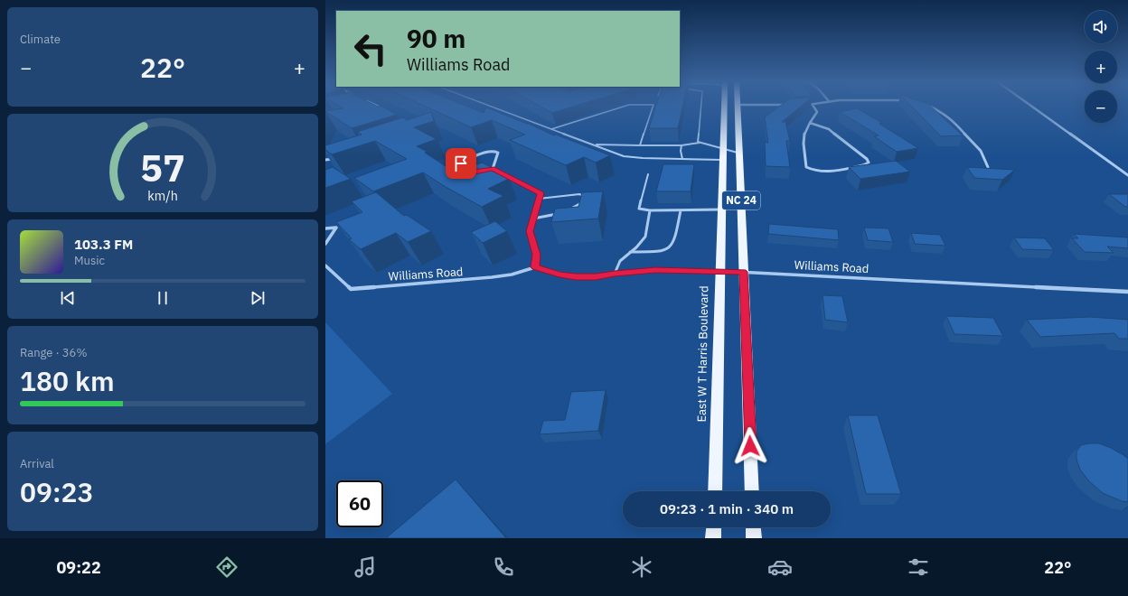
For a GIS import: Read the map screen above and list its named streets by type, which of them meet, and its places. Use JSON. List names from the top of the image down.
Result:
{
  "streets": {
    "main road": ["NC 24", "East W T Harris Boulevard"],
    "street": ["Williams Road"]
  },
  "crossings": [
    ["NC 24", "Williams Road"],
    ["Williams Road", "East W T Harris Boulevard"]
  ],
  "page": {
    "tile": [
      "Climate",
      ["Range · 36%", "180 km"],
      ["Arrival", "09:23"]
    ],
    "map_buttons": ["+", "−"],
    "turn": ["90 m", "Williams Road"],
    "heat": ["−", "22°", "+"],
    "song": ["103.3 FM", "Music"],
    "limit": "60",
    "trip": "09:23 · 1 min · 340 m",
    "tabs": ["09:22", "22°"],
    "gauge": ["57", "km/h"]
  }
}
